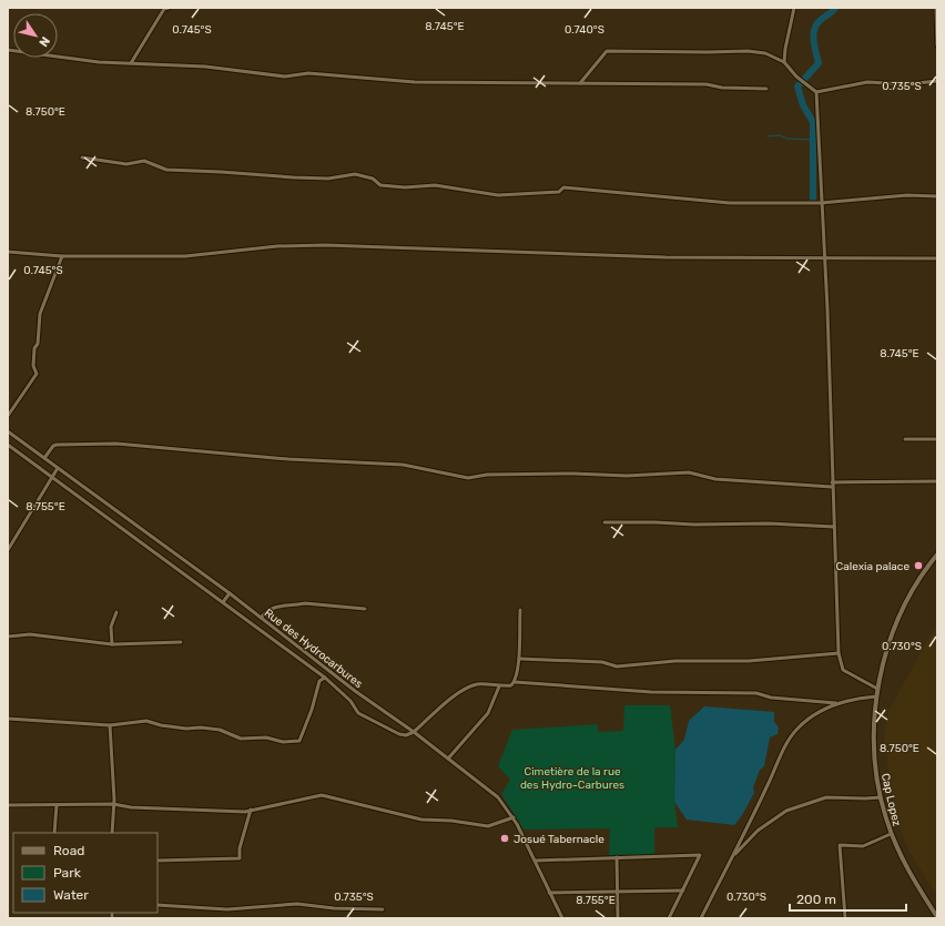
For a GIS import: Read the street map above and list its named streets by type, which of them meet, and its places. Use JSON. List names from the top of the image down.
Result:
{
  "streets": {
    "street": ["Rue des Hydrocarbures", "Cap Lopez"]
  },
  "parks": ["Cimetière de la rue des Hydro-Carbures"],
  "places": ["Calexia palace", "Josué Tabernacle"],
  "legend": ["Road", "Park", "Water"],
  "scale_bar": "200 m",
  "north": "bottom right",
  "coordinates": [
    "8.745°E",
    "0.745°S",
    "0.740°S",
    "0.735°S",
    "8.750°E",
    "8.755°E",
    "0.730°S"
  ]
}
